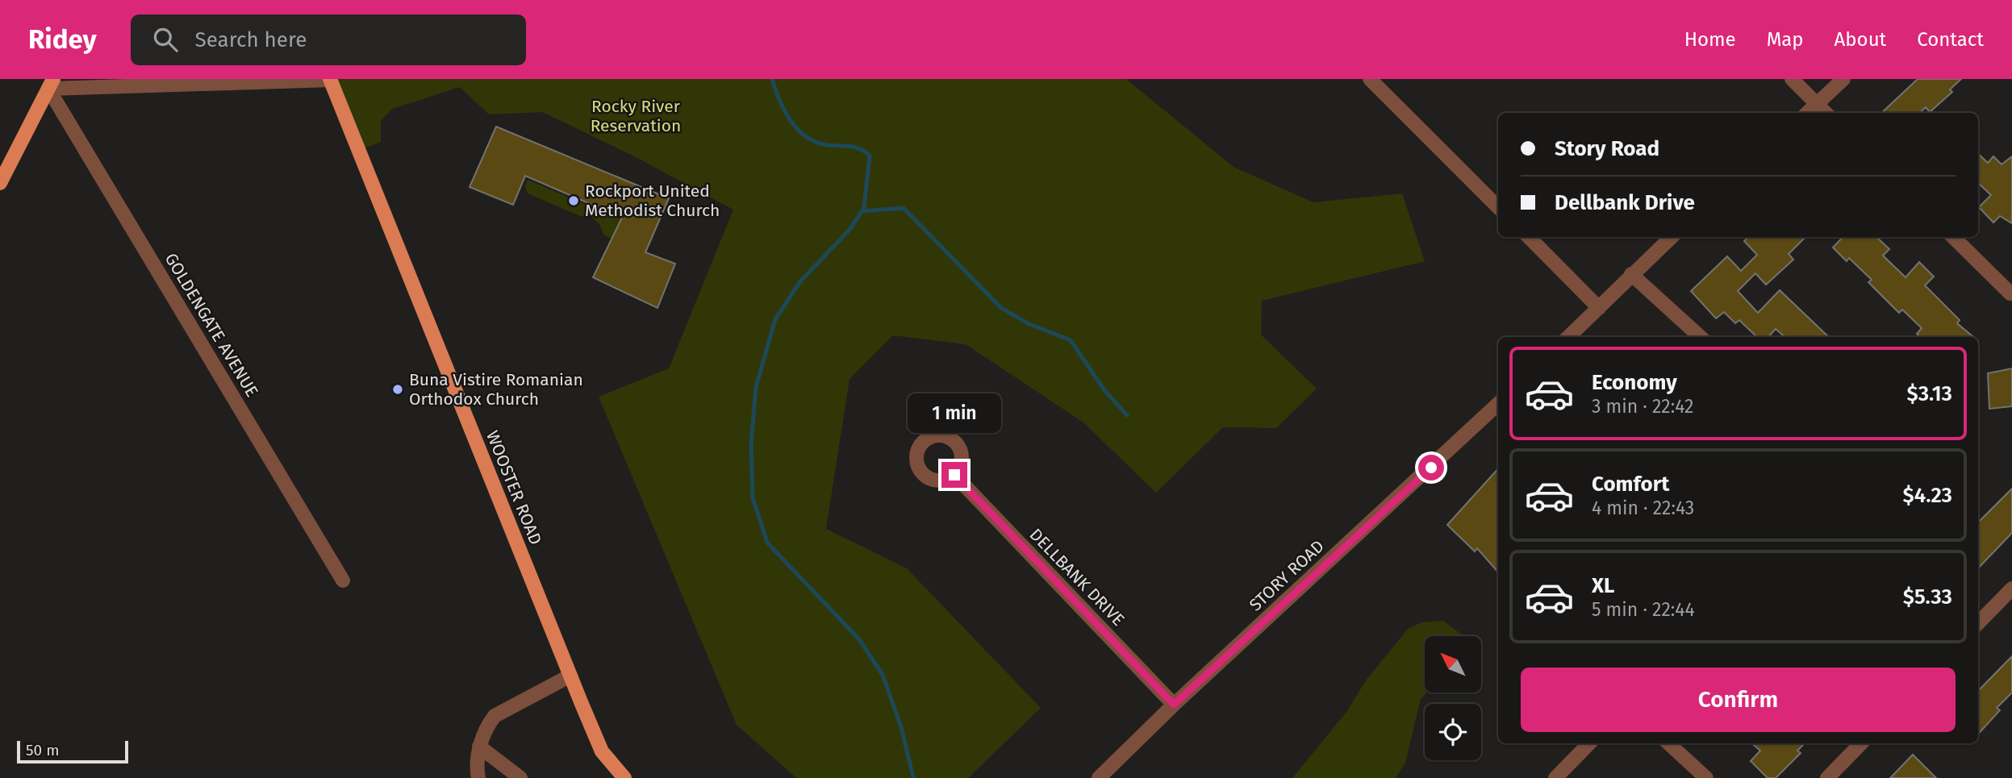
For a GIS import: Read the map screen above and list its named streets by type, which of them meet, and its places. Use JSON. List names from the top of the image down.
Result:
{
  "streets": {
    "main road": ["WOOSTER ROAD"],
    "street": ["GOLDENGATE AVENUE", "STORY ROAD", "DELLBANK DRIVE"]
  },
  "crossings": [
    ["STORY ROAD", "DELLBANK DRIVE"]
  ],
  "parks": ["Rocky River Reservation"],
  "places": ["Rockport United Methodist Church", "Buna Vistire Romanian Orthodox Church"],
  "scale_bar": "50 m",
  "north": "top left",
  "page": {
    "header": "Ridey",
    "search": "Search here",
    "nav": [
      "Home",
      "Map",
      "About",
      "Contact"
    ],
    "banner": ["Story Road", "Dellbank Drive"],
    "list": [
      {
        "name": "Economy",
        "note": "3 min · 22:42",
        "value": "$3.13"
      },
      {
        "name": "Comfort",
        "note": "4 min · 22:43",
        "value": "$4.23"
      },
      {
        "name": "XL",
        "note": "5 min · 22:44",
        "value": "$5.33"
      }
    ],
    "bubble": "1 min",
    "buttons": "Confirm",
    "scale": "50 m"
  }
}
